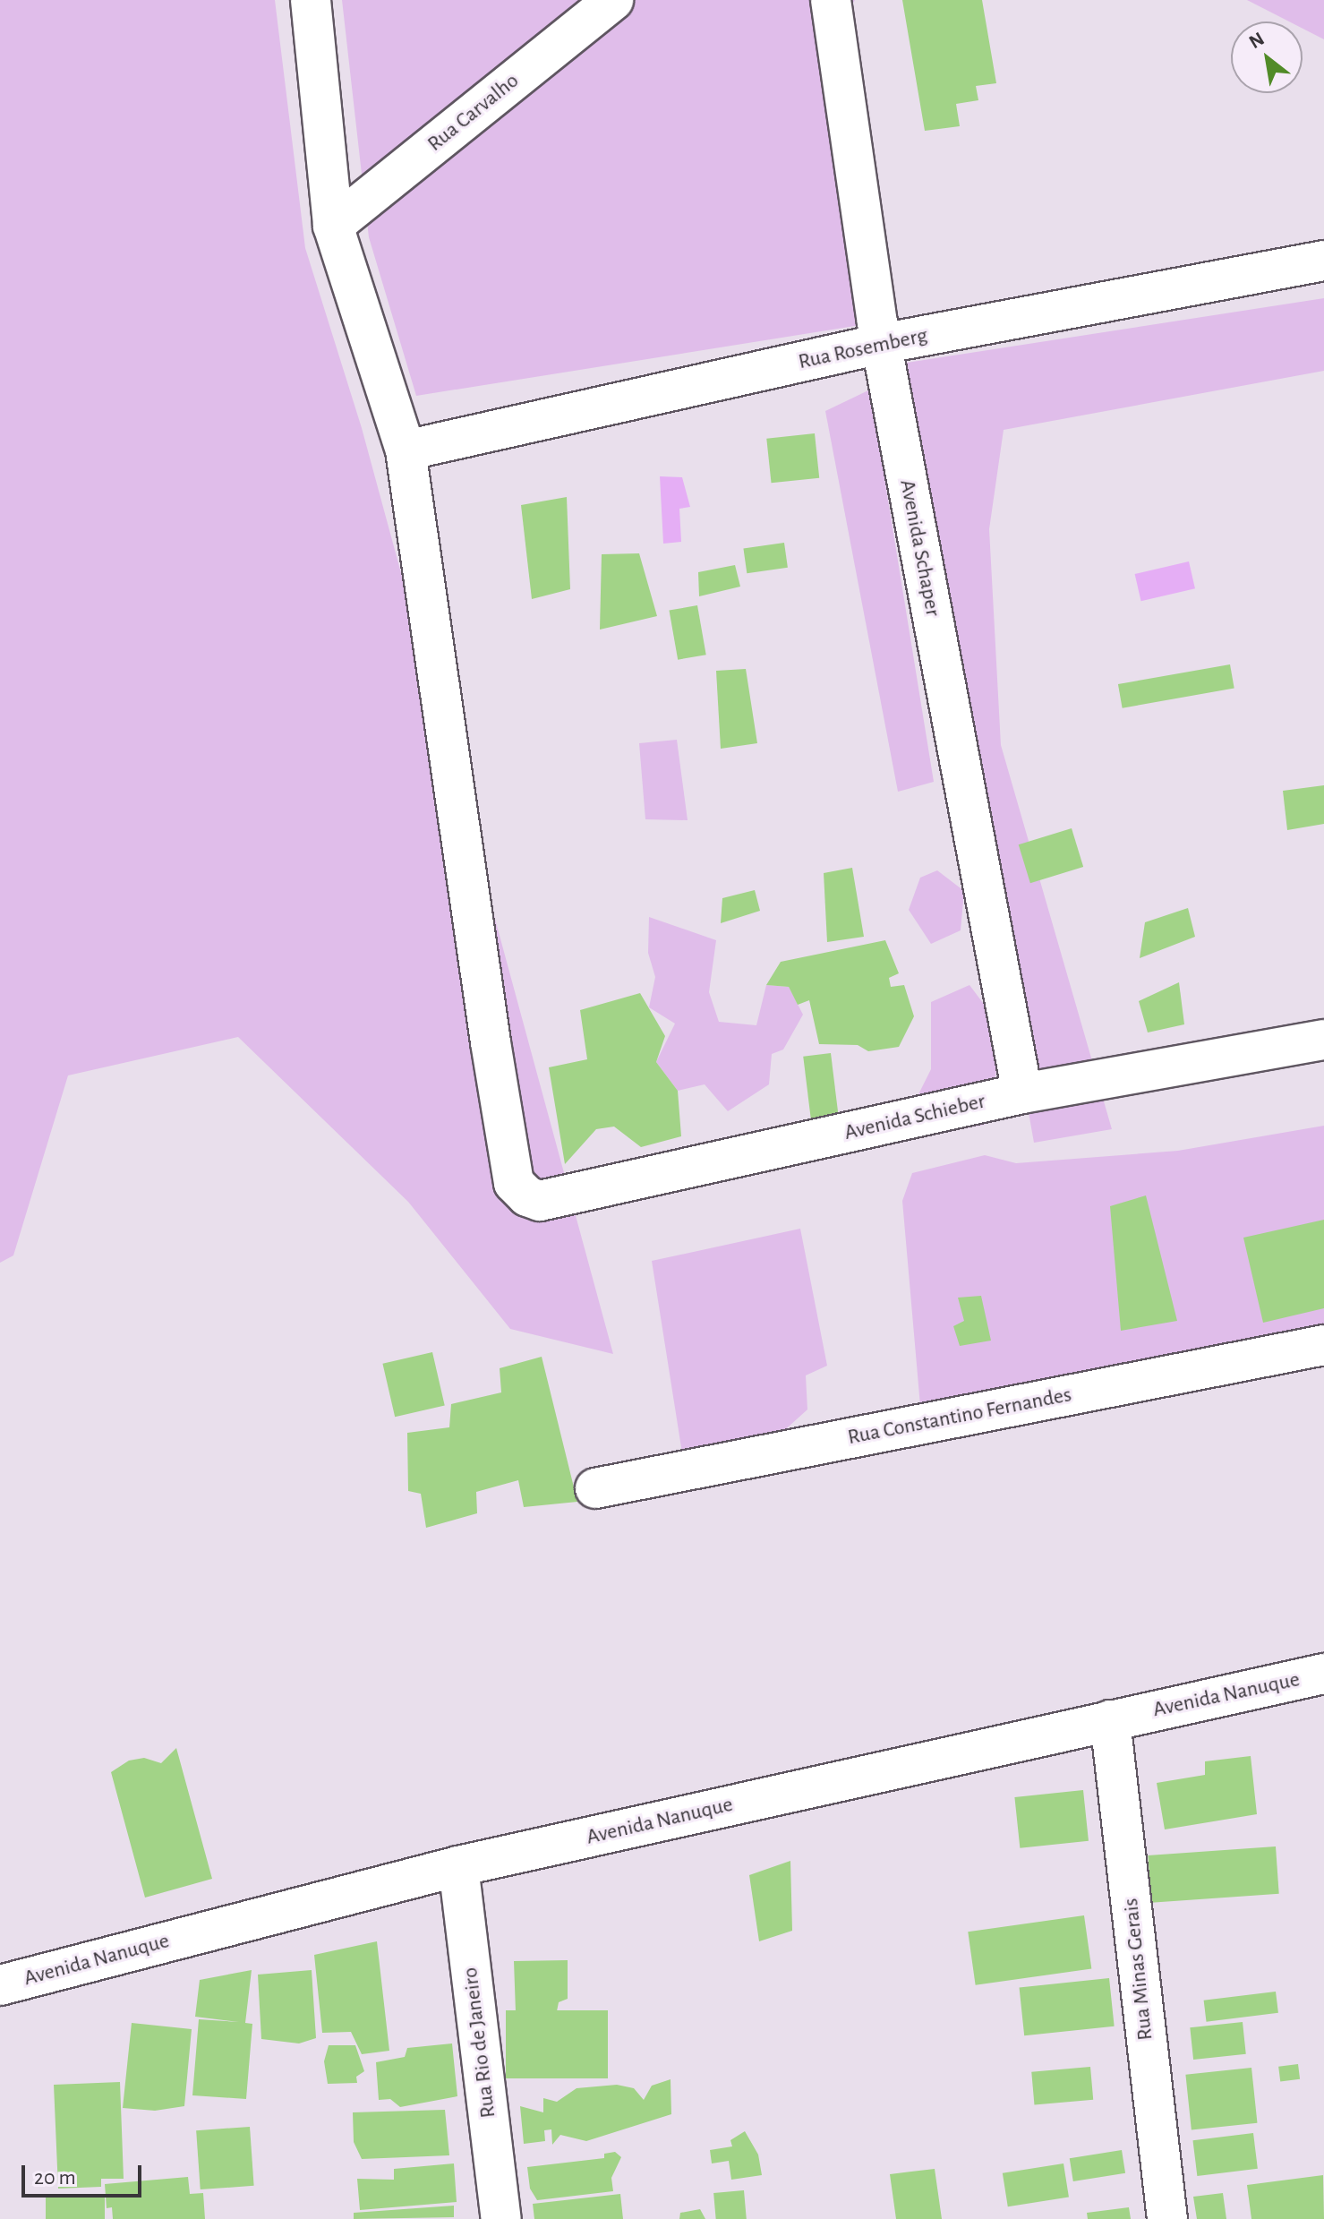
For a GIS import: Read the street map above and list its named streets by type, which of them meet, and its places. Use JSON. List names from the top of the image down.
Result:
{
  "streets": {
    "street": [
      "Rua Carvalho",
      "Rua Rosemberg",
      "Avenida Schaper",
      "Avenida Schieber",
      "Rua Constantino Fernandes",
      "Avenida Nanuque",
      "Rua Minas Gerais",
      "Rua Rio de Janeiro"
    ]
  },
  "crossings": [
    ["Rua Rosemberg", "Avenida Schaper"],
    ["Rua Rosemberg", "Avenida Schieber"],
    ["Avenida Schaper", "Avenida Schieber"],
    ["Avenida Nanuque", "Rua Minas Gerais"],
    ["Avenida Nanuque", "Rua Rio de Janeiro"]
  ],
  "scale_bar": "20 m",
  "north": "top left"
}
